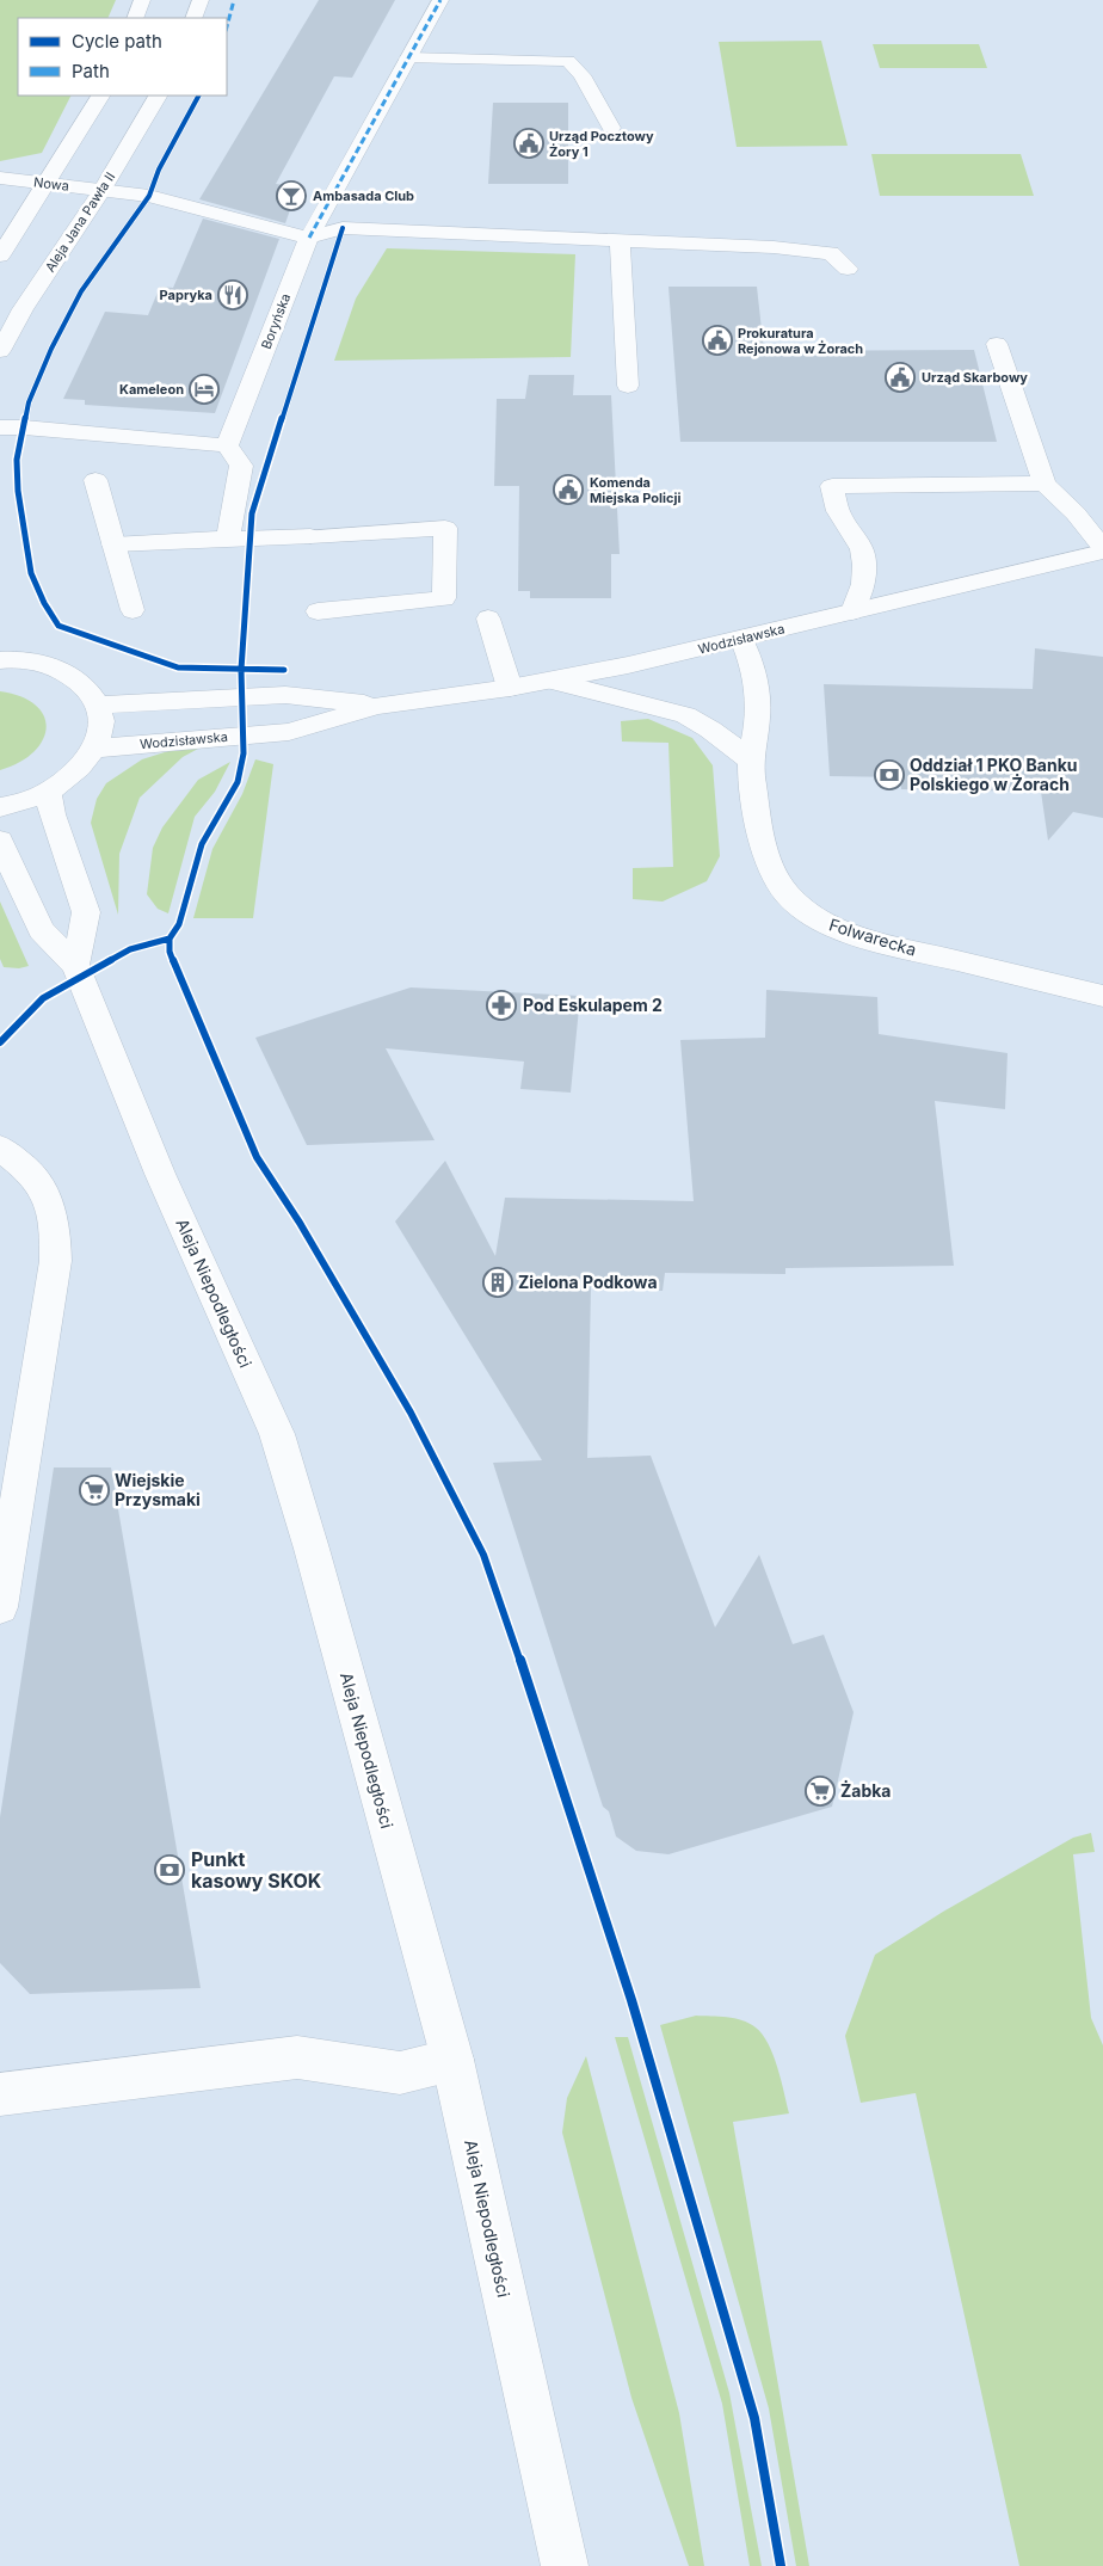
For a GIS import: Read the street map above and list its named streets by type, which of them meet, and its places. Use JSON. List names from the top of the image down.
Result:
{
  "streets": {
    "street": [
      "Nowa",
      "Aleja Jana Pawła II",
      "Boryńska",
      "Wodzisławska",
      "Folwarecka",
      "Aleja Niepodległości"
    ]
  },
  "crossings": [
    ["Nowa", "Aleja Jana Pawła II"],
    ["Nowa", "Boryńska"],
    ["Wodzisławska", "Folwarecka"]
  ],
  "places": {
    "public building": [
      "Urząd Pocztowy Żory 1",
      "Prokuratura Rejonowa w Żorach",
      "Urząd Skarbowy",
      "Komenda Miejska Policji"
    ],
    "bar": ["Ambasada Club"],
    "restaurant": ["Papryka"],
    "hotel": ["Kameleon"],
    "bank": ["Oddział 1 PKO Banku Polskiego w Żorach", "Punkt kasowy SKOK"],
    "pharmacy": ["Pod Eskulapem 2"],
    "building": ["Zielona Podkowa"],
    "supermarket": ["Wiejskie Przysmaki", "Żabka"]
  },
  "legend": ["Cycle path", "Path"]
}
